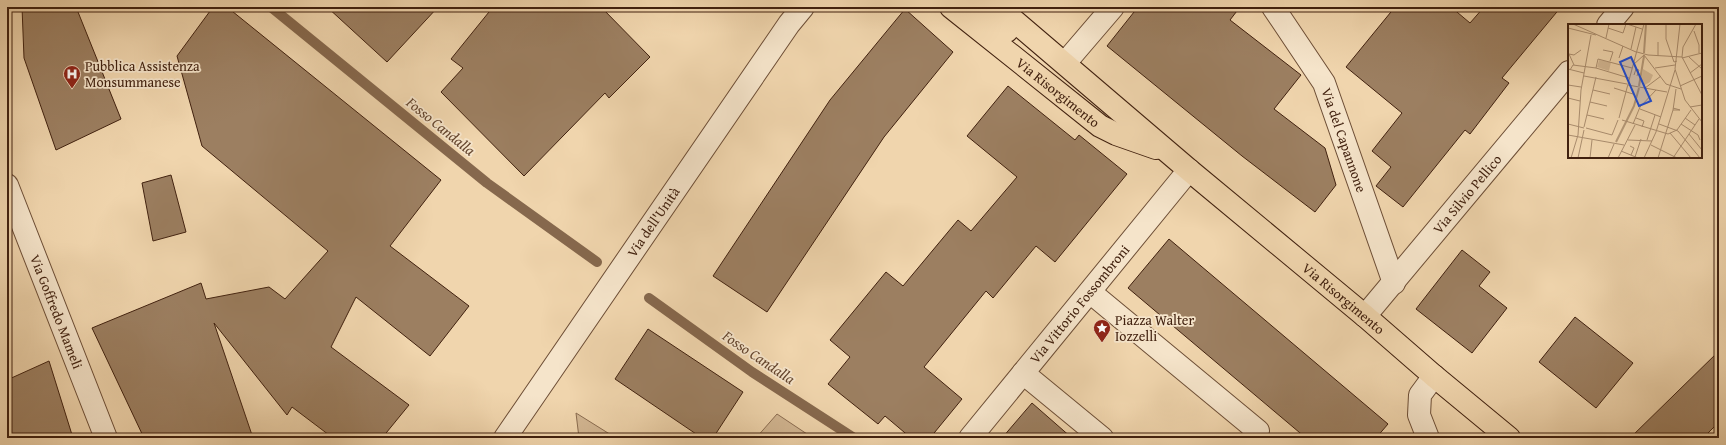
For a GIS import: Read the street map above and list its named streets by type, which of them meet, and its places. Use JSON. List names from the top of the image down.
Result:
{
  "streets": {
    "main road": ["Via Risorgimento"],
    "street": [
      "Via del Capannone",
      "Via Silvio Pellico",
      "Via dell'Unità",
      "Via Vittorio Fossombroni",
      "Via Goffredo Mameli"
    ]
  },
  "crossings": [
    ["Via Risorgimento", "Via Silvio Pellico"],
    ["Via Risorgimento", "Via Vittorio Fossombroni"],
    ["Via del Capannone", "Via Silvio Pellico"]
  ],
  "water": ["Fosso Candalla"],
  "places": {
    "hospital": ["Pubblica Assistenza Monsummanese"],
    "place": ["Piazza Walter Iozzelli"]
  }
}
